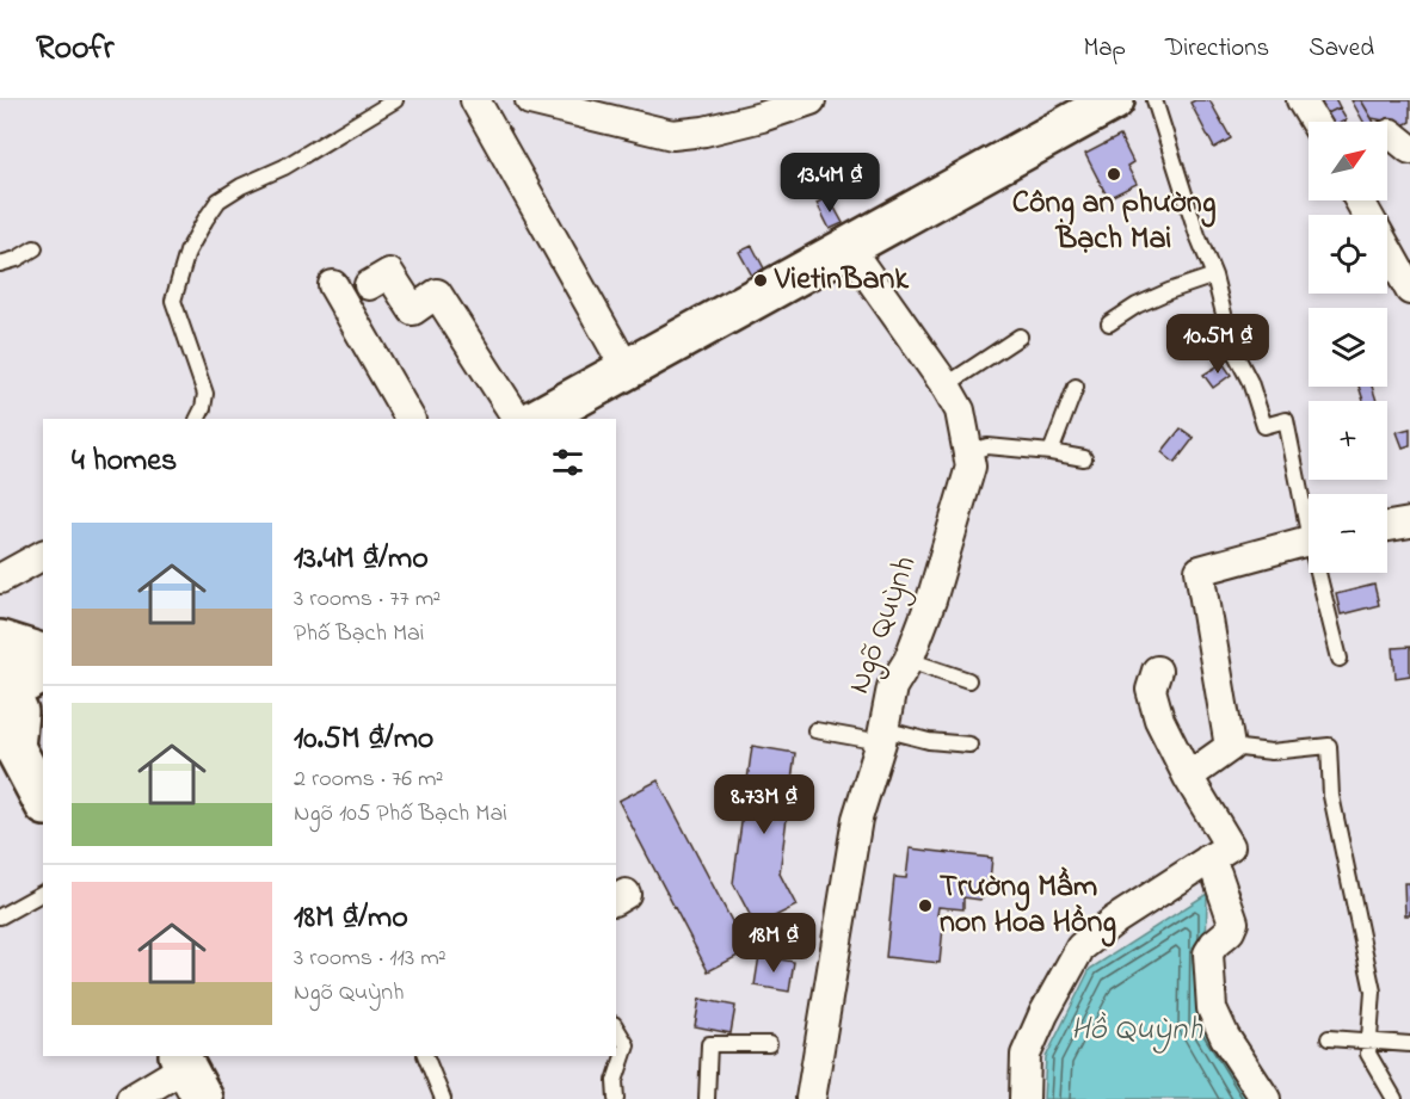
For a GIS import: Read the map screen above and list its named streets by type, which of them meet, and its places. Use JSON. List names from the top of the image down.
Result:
{
  "streets": {
    "street": ["Ngõ Quỳnh"]
  },
  "water": ["Hồ Quỳnh"],
  "places": ["Công an phường Bạch Mai", "VietinBank", "Trường Mầm non Hoa Hồng"],
  "north": "top right",
  "page": {
    "header": "Roofr",
    "nav": ["Map", "Directions", "Saved"],
    "map_buttons": ["+", "−"],
    "price": [
      "13.4M ₫",
      "10.5M ₫",
      "8.73M ₫",
      "18M ₫"
    ],
    "heading": "4 homes",
    "list": [
      {
        "name": "13.4M ₫/mo",
        "note": "3 rooms · 77 m² · Phố Bạch Mai"
      },
      {
        "name": "10.5M ₫/mo",
        "note": "2 rooms · 76 m² · Ngõ 105 Phố Bạch Mai"
      },
      {
        "name": "18M ₫/mo",
        "note": "3 rooms · 113 m² · Ngõ Quỳnh"
      }
    ]
  }
}
